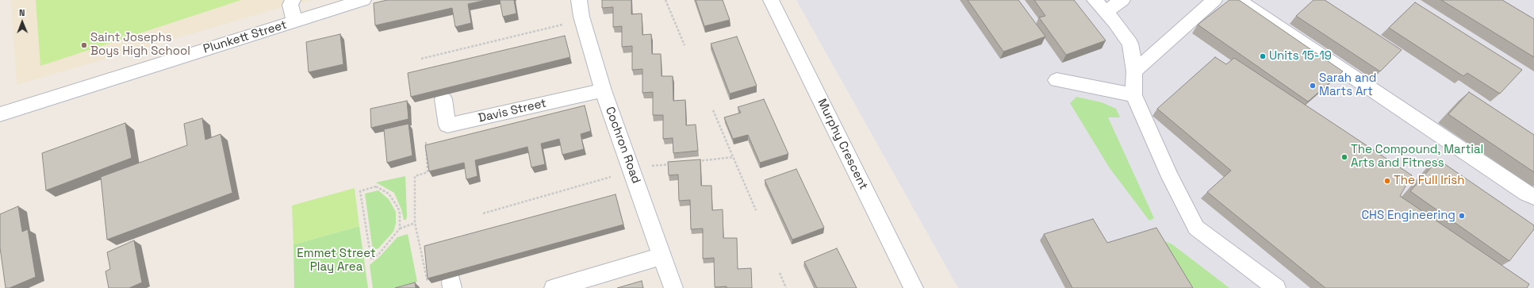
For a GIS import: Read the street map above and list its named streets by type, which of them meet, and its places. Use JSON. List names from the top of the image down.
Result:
{
  "streets": {
    "street": [
      "Plunkett Street",
      "Davis Street",
      "Murphy Crescent",
      "Cochron Road"
    ]
  },
  "crossings": [
    ["Davis Street", "Cochron Road"]
  ],
  "parks": ["Emmet Street Play Area"],
  "places": [
    "Saint Josephs Boys High School",
    "Units 15-19",
    "Sarah and Marts Art",
    "The Compound, Martial Arts and Fitness",
    "The Full Irish",
    "CHS Engineering"
  ],
  "north": "top"
}
